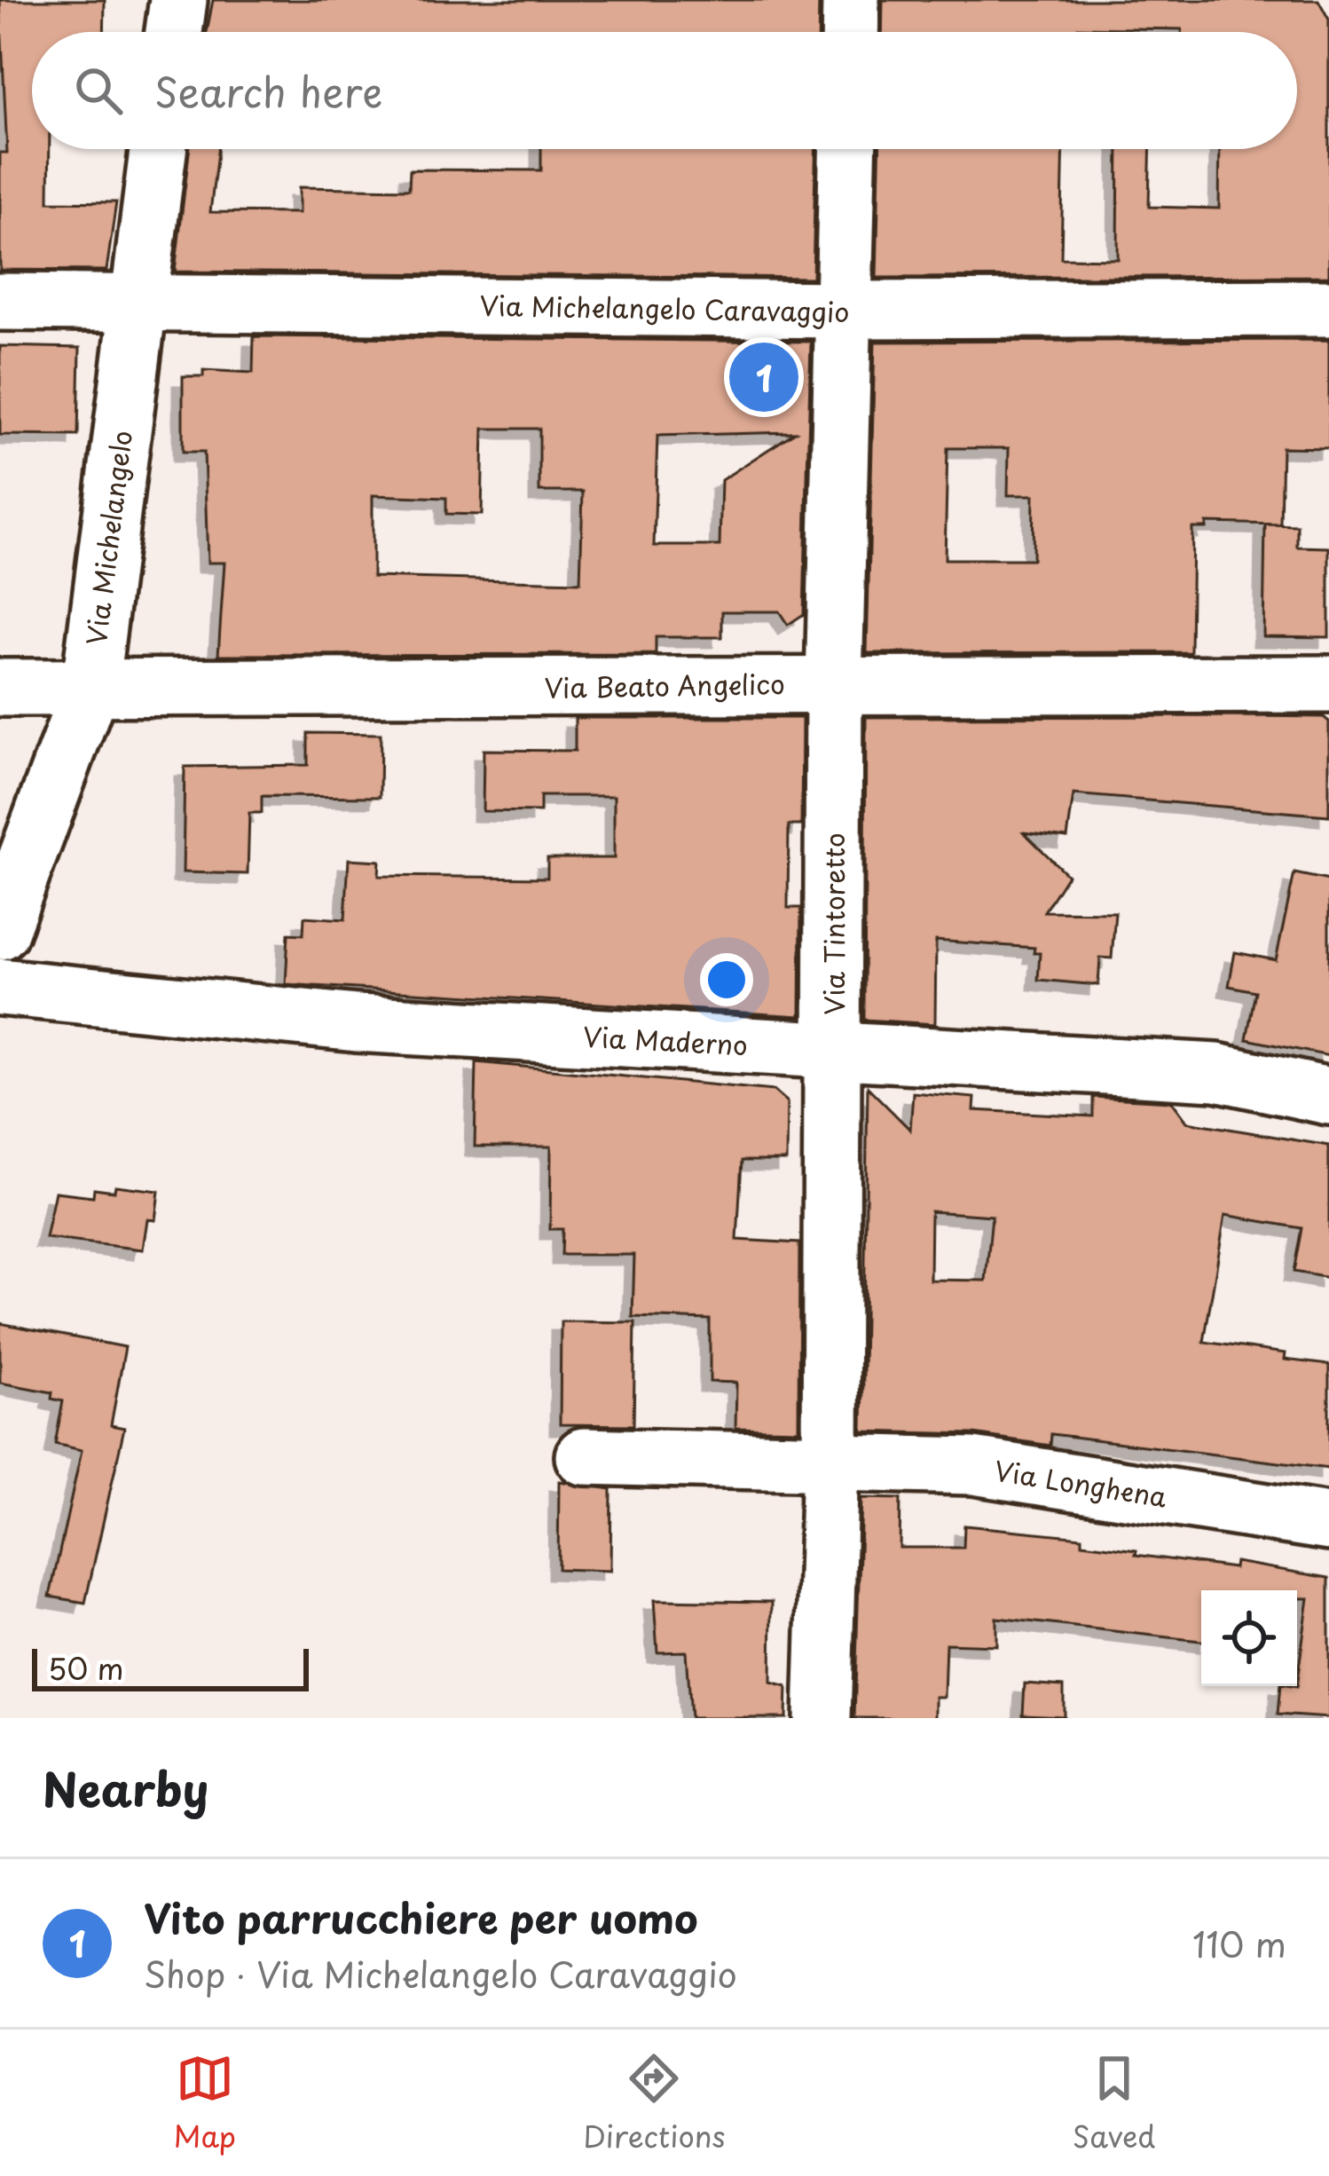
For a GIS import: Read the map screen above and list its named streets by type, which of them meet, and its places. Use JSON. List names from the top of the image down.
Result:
{
  "streets": {
    "street": [
      "Via Michelangelo Caravaggio",
      "Via Michelangelo",
      "Via Beato Angelico",
      "Via Tintoretto",
      "Via Maderno",
      "Via Longhena"
    ]
  },
  "crossings": [
    ["Via Michelangelo Caravaggio", "Via Michelangelo"],
    ["Via Michelangelo Caravaggio", "Via Tintoretto"],
    ["Via Michelangelo", "Via Beato Angelico"],
    ["Via Beato Angelico", "Via Tintoretto"],
    ["Via Tintoretto", "Via Maderno"],
    ["Via Tintoretto", "Via Longhena"]
  ],
  "scale_bar": "50 m",
  "page": {
    "search": "Search here",
    "pins": "1",
    "scale": "50 m",
    "heading": "Nearby",
    "list": [
      {
        "mark": "1",
        "name": "Vito parrucchiere per uomo",
        "note": "Shop · Via Michelangelo Caravaggio",
        "value": "110 m"
      }
    ],
    "nav": ["Map", "Directions", "Saved"]
  }
}
